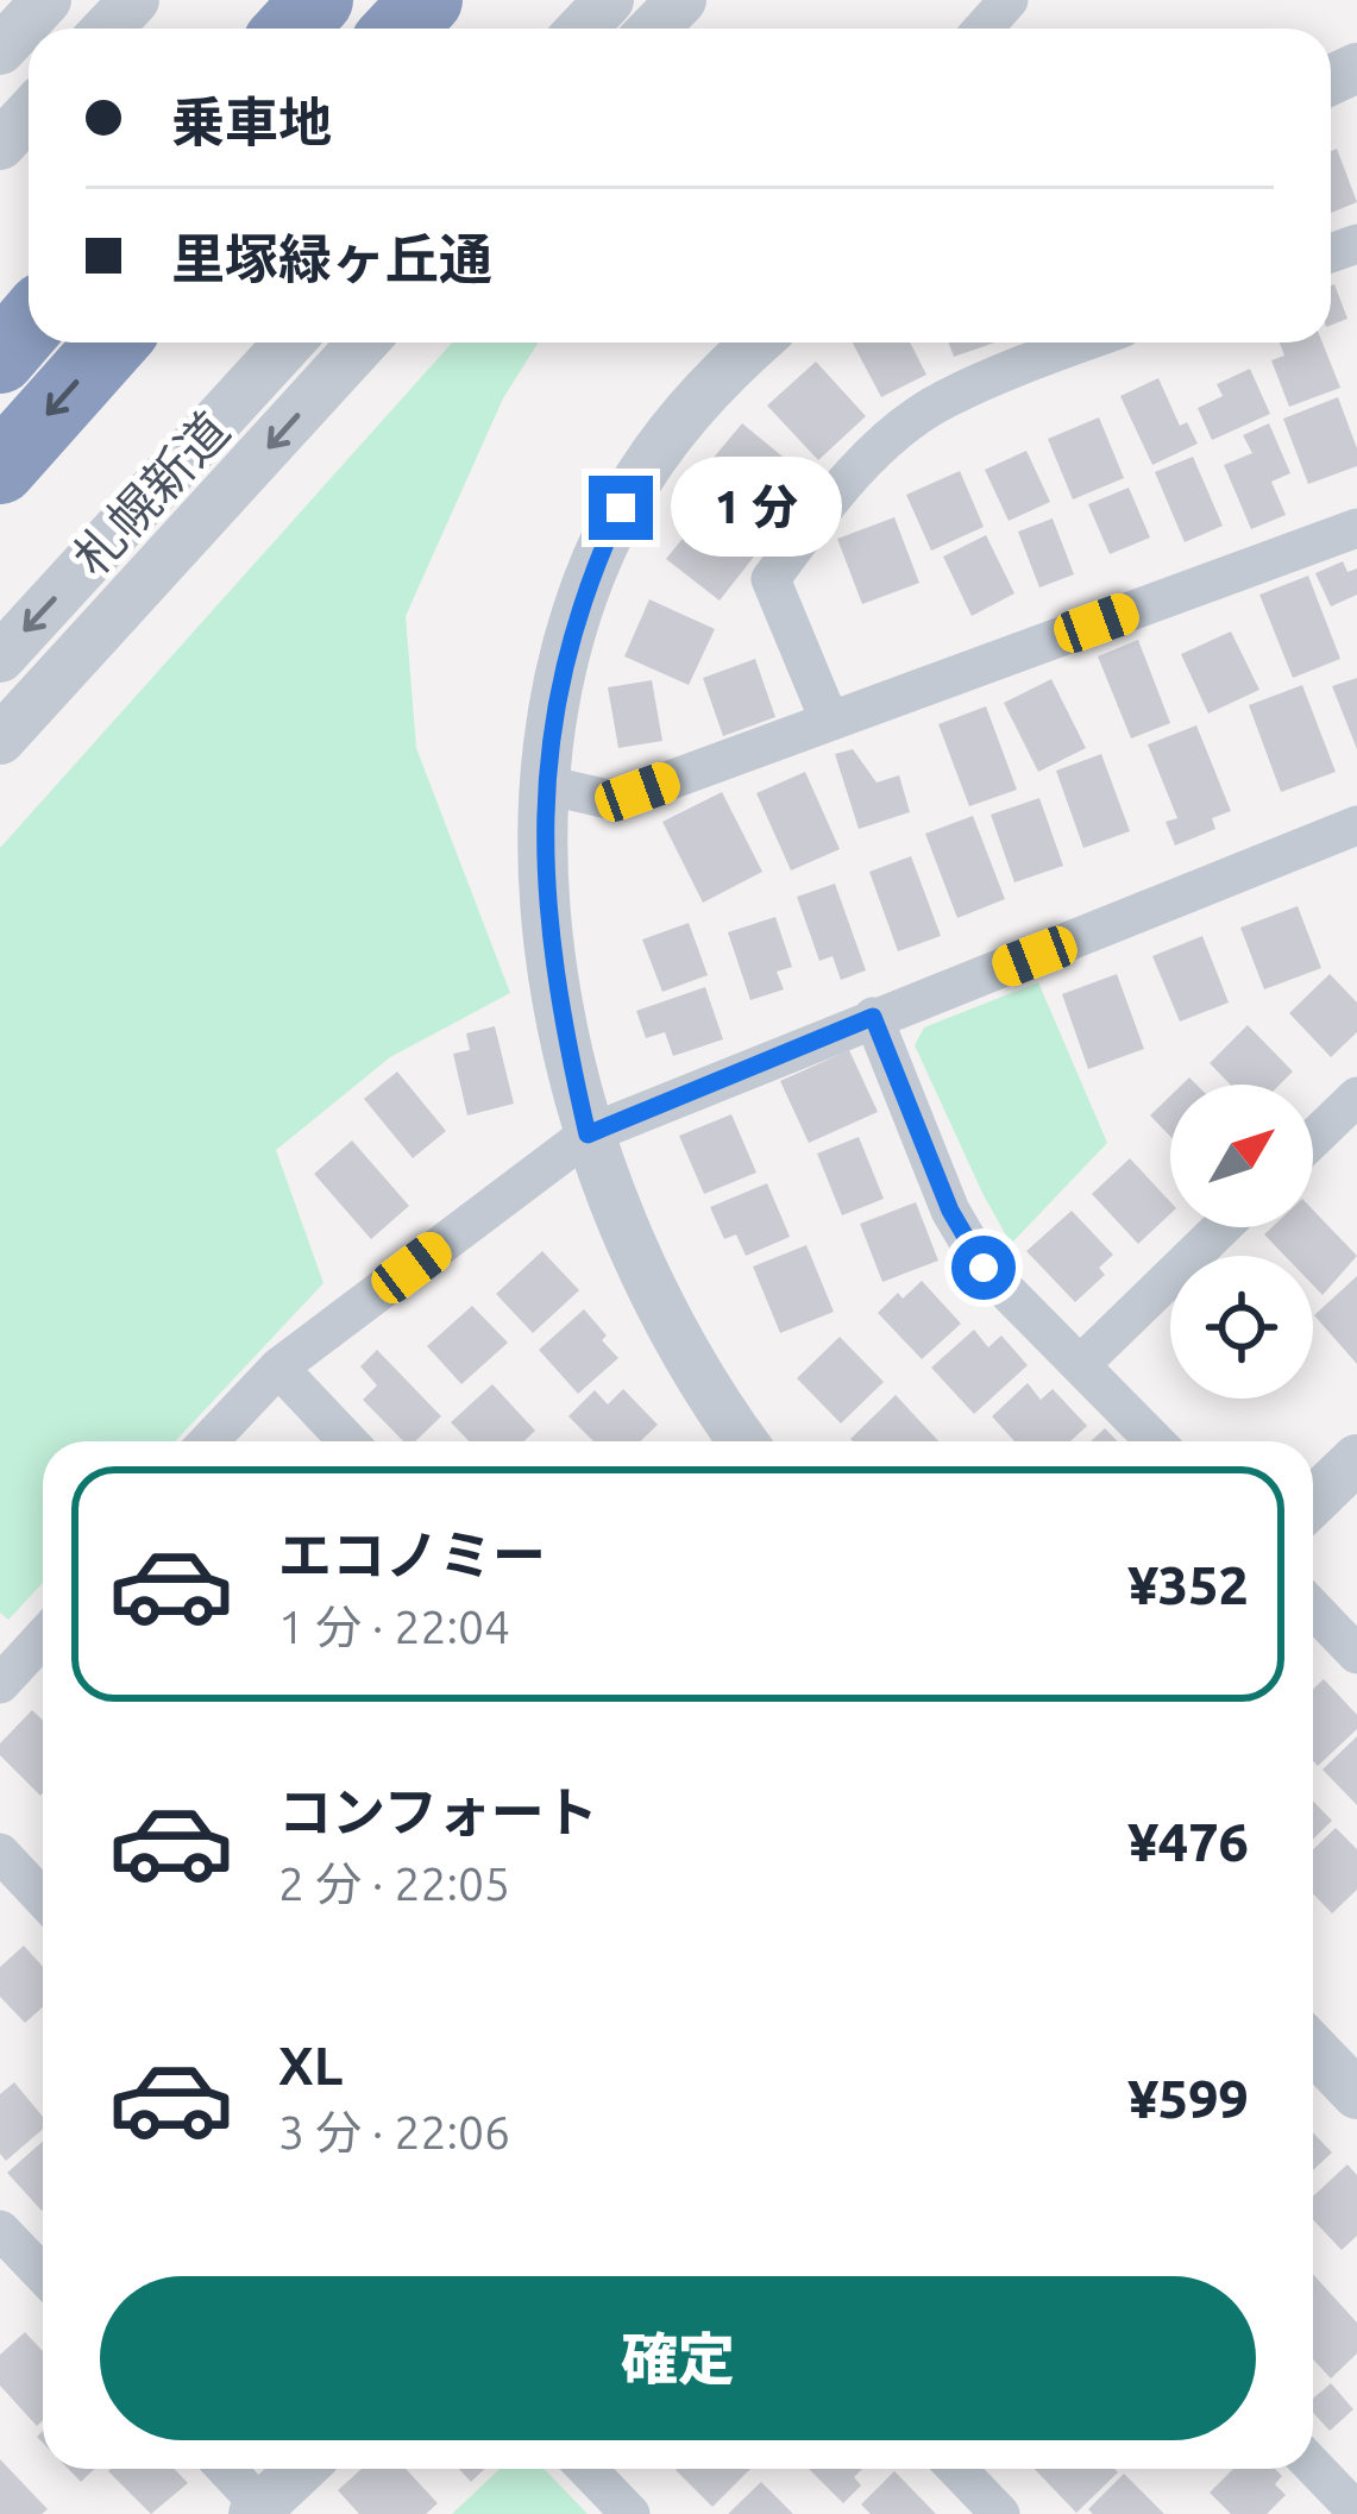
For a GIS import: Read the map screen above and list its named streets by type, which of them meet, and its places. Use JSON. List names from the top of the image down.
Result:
{
  "streets": {
    "street": ["札幌新道"]
  },
  "north": "top right",
  "page": {
    "banner": ["乗車地", "里塚緑ヶ丘通"],
    "bubble": "1 分",
    "list": [
      {
        "name": "エコノミー",
        "note": "1 分 · 22:04",
        "value": "¥352"
      },
      {
        "name": "コンフォート",
        "note": "2 分 · 22:05",
        "value": "¥476"
      },
      {
        "name": "XL",
        "note": "3 分 · 22:06",
        "value": "¥599"
      }
    ],
    "buttons": "確定"
  }
}
